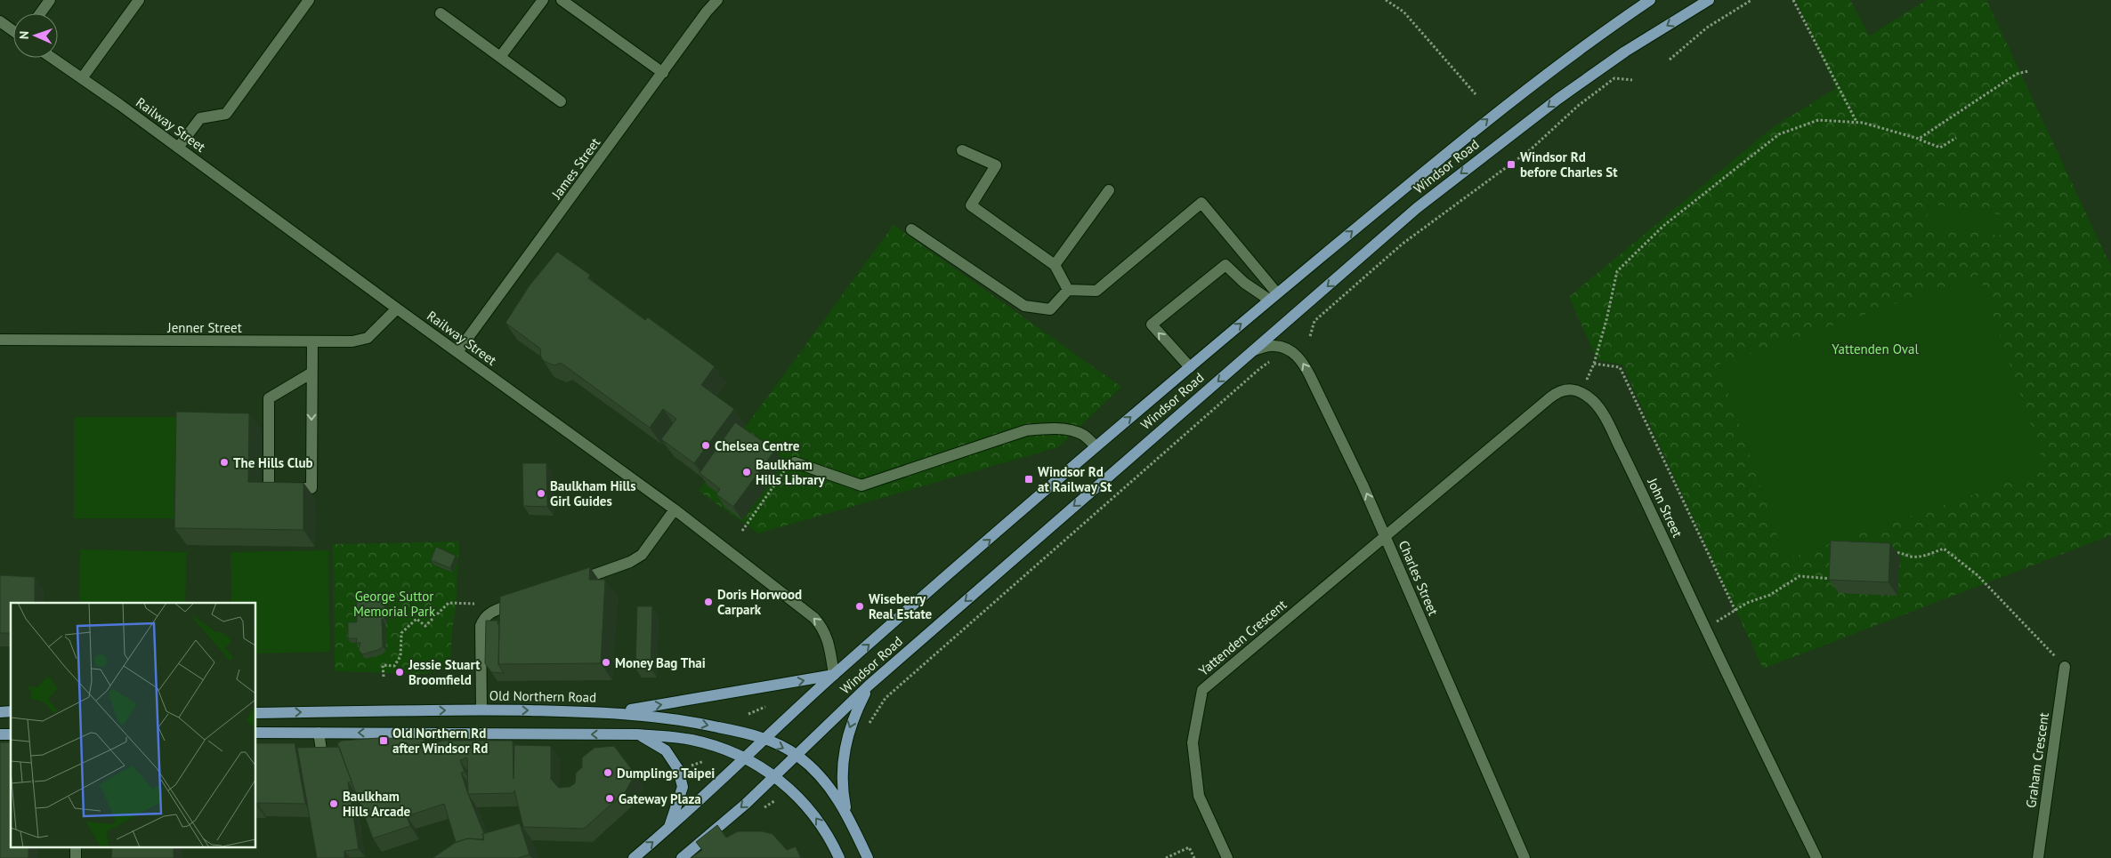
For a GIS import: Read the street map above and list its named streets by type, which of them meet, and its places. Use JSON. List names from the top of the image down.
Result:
{
  "streets": {
    "main road": ["Windsor Road", "Old Northern Road"],
    "street": [
      "Railway Street",
      "James Street",
      "Jenner Street",
      "John Street",
      "Charles Street",
      "Yattenden Crescent",
      "Graham Crescent"
    ]
  },
  "crossings": [
    ["Railway Street", "Windsor Road"],
    ["Railway Street", "James Street"],
    ["Railway Street", "Jenner Street"],
    ["Windsor Road", "Charles Street"],
    ["Windsor Road", "Old Northern Road"],
    ["Charles Street", "Yattenden Crescent"]
  ],
  "one_way": ["Charles Street"],
  "parks": ["Yattenden Oval", "George Suttor Memorial Park"],
  "places": {
    "transit": ["Windsor Rd before Charles St", "Windsor Rd at Railway St", "Old Northern Rd after Windsor Rd"],
    "other": [
      "Chelsea Centre",
      "The Hills Club",
      "Baulkham Hills Library",
      "Baulkham Hills Girl Guides",
      "Doris Horwood Carpark",
      "Wiseberry Real Estate",
      "Money Bag Thai",
      "Jessie Stuart Broomfield",
      "Dumplings Taipei",
      "Gateway Plaza",
      "Baulkham Hills Arcade"
    ]
  },
  "north": "left"
}
